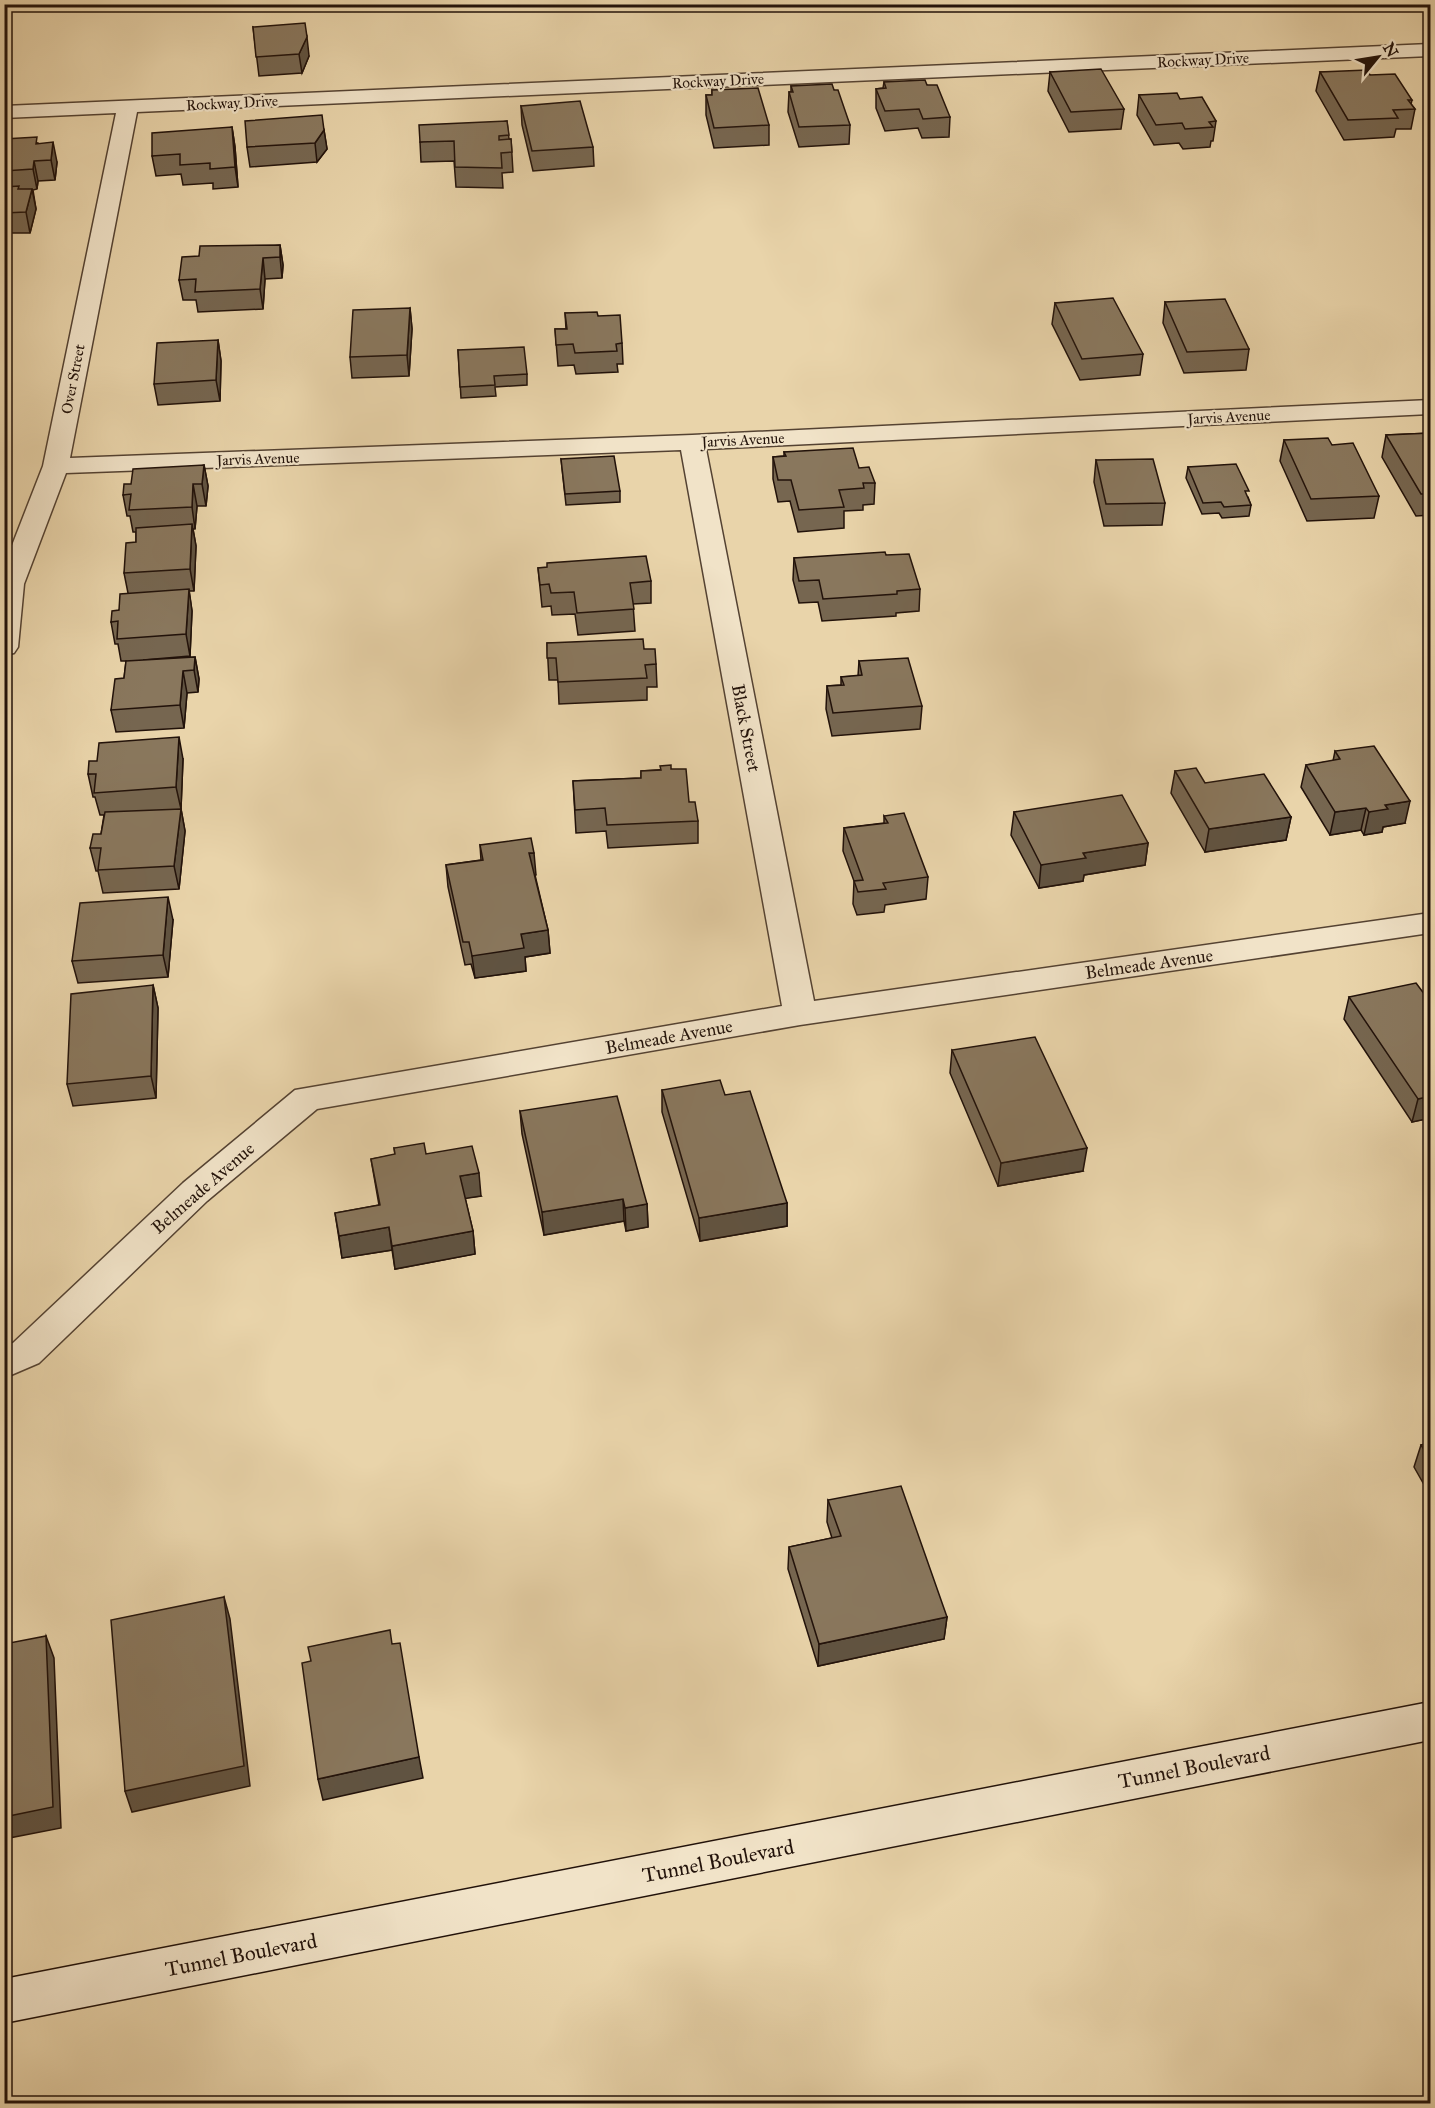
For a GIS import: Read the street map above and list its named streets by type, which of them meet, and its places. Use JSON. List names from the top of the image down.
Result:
{
  "streets": {
    "street": [
      "Rockway Drive",
      "Over Street",
      "Jarvis Avenue",
      "Black Street",
      "Belmeade Avenue",
      "Tunnel Boulevard"
    ]
  },
  "crossings": [
    ["Rockway Drive", "Over Street"],
    ["Over Street", "Jarvis Avenue"],
    ["Jarvis Avenue", "Black Street"],
    ["Black Street", "Belmeade Avenue"]
  ],
  "north": "top right"
}
